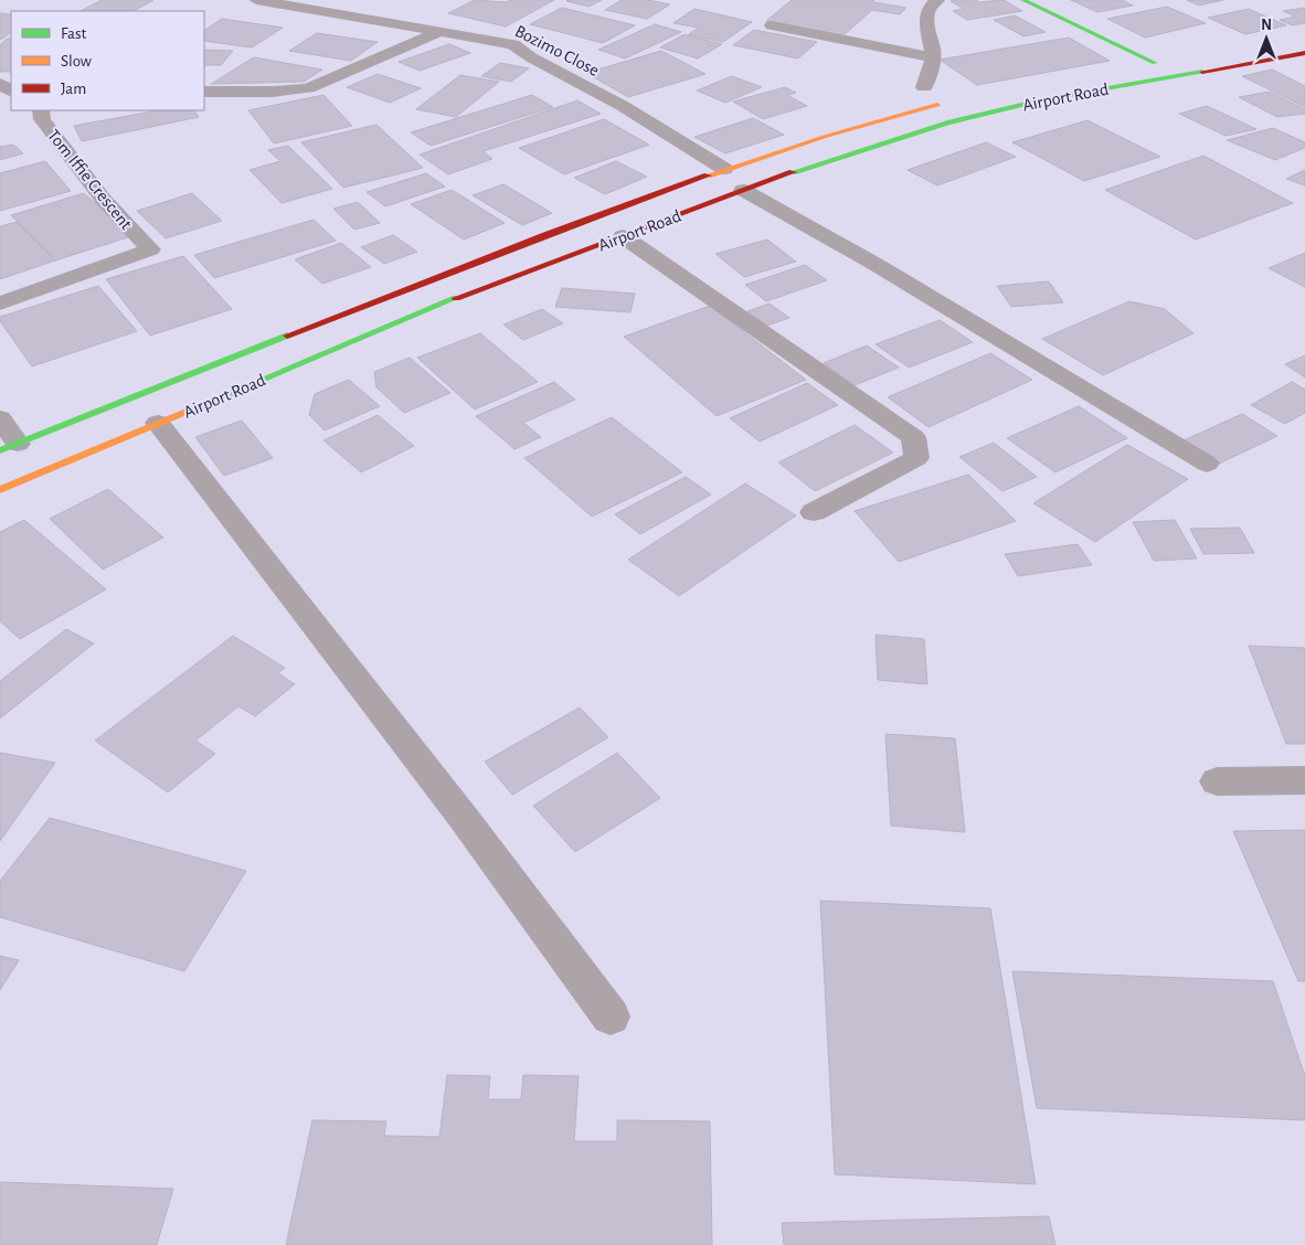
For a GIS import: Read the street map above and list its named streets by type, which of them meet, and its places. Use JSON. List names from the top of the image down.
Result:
{
  "streets": {
    "main road": ["Airport Road"],
    "street": ["Bozimo Close", "Tom Iffie Crescent"]
  },
  "crossings": [
    ["Bozimo Close", "Airport Road"]
  ],
  "legend": ["Fast", "Slow", "Jam"],
  "north": "top"
}
